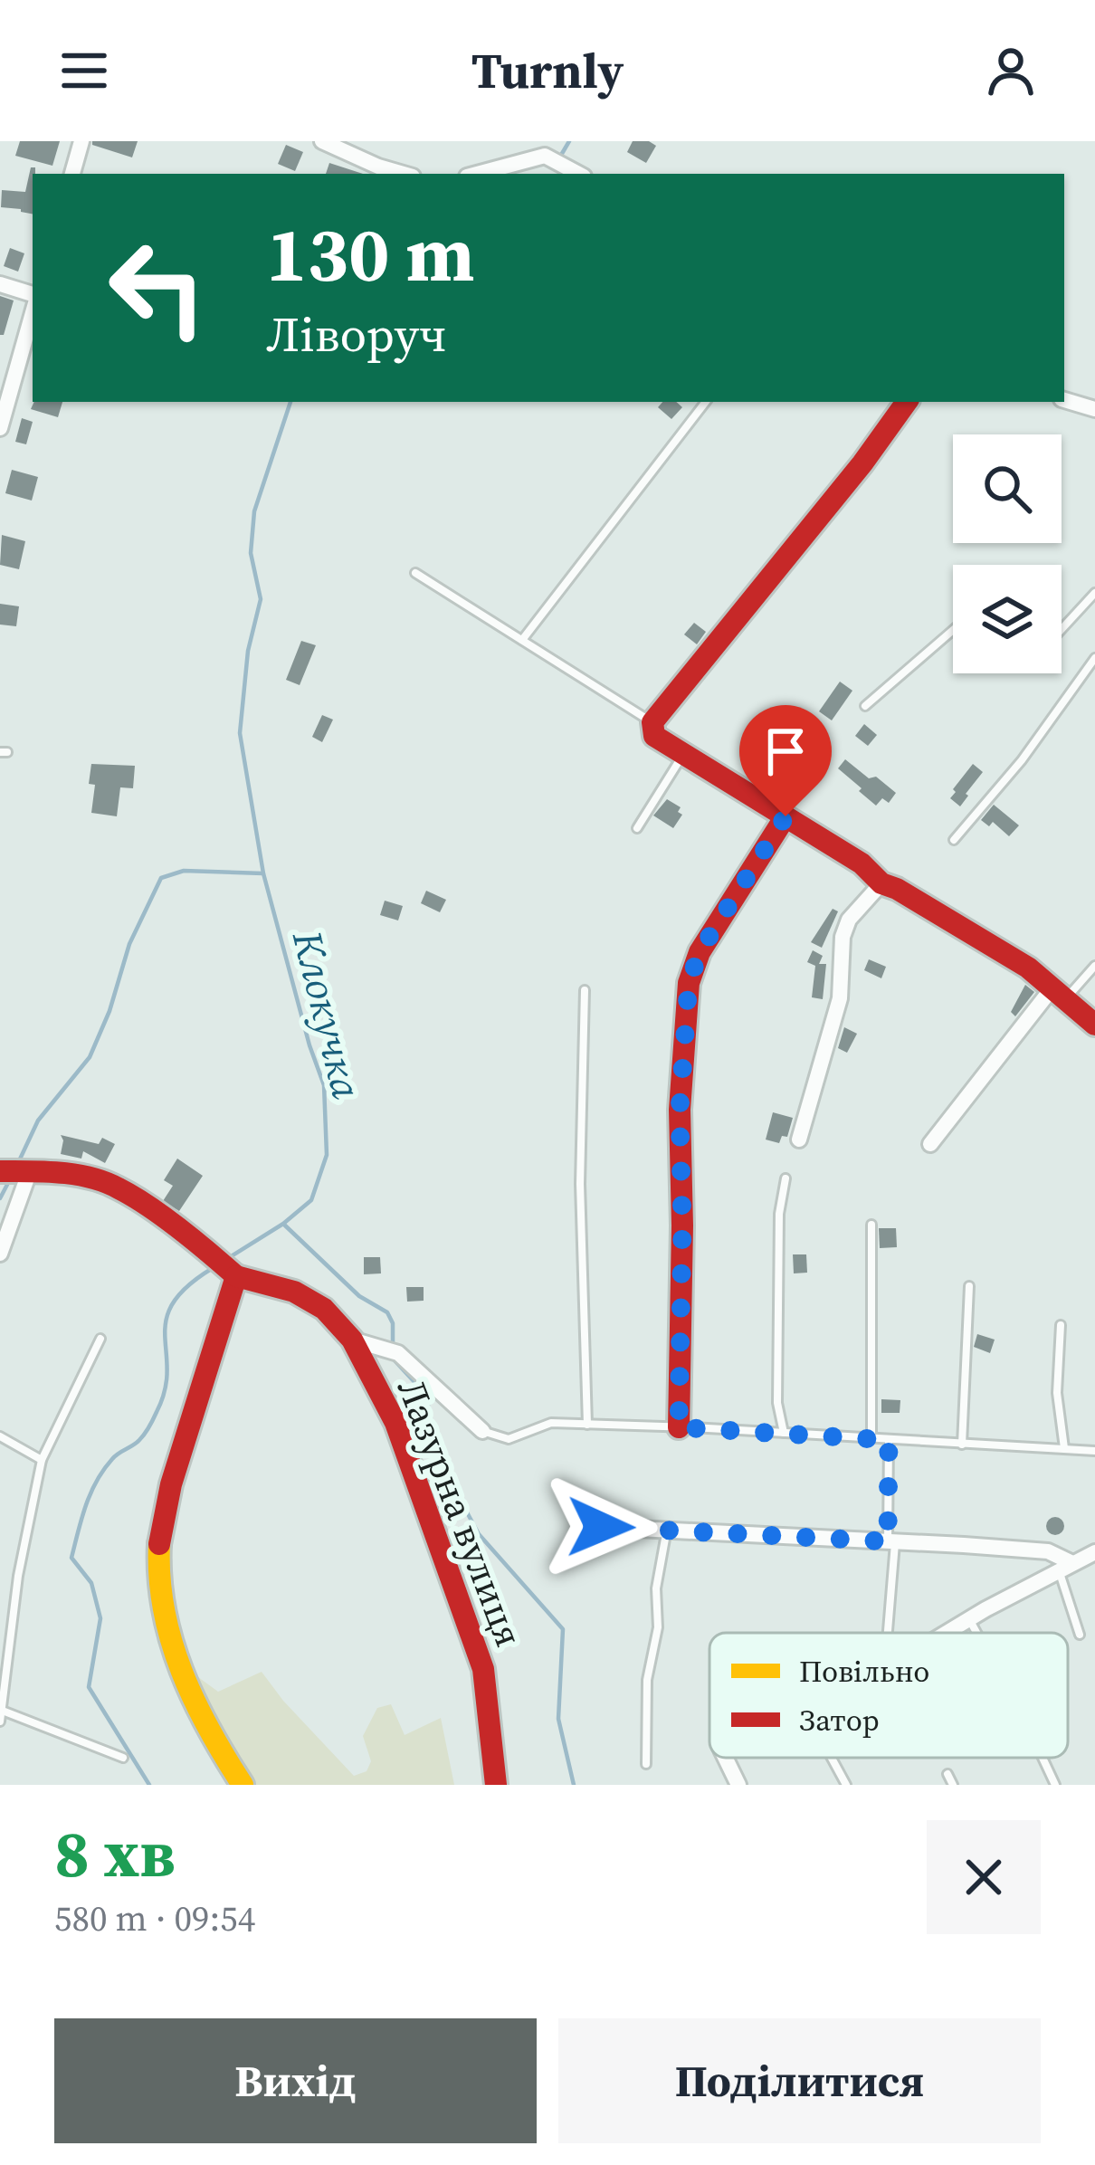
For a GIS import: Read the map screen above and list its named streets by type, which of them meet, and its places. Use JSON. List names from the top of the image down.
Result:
{
  "streets": {
    "street": ["Лазурна вулиця"]
  },
  "water": ["Клокучка"],
  "legend": ["Повільно", "Затор"],
  "page": {
    "header": "Turnly",
    "turn": ["130 m", "Ліворуч"],
    "heading": ["8 хв", "580 m · 09:54"],
    "buttons": ["Вихід", "Поділитися"]
  }
}
